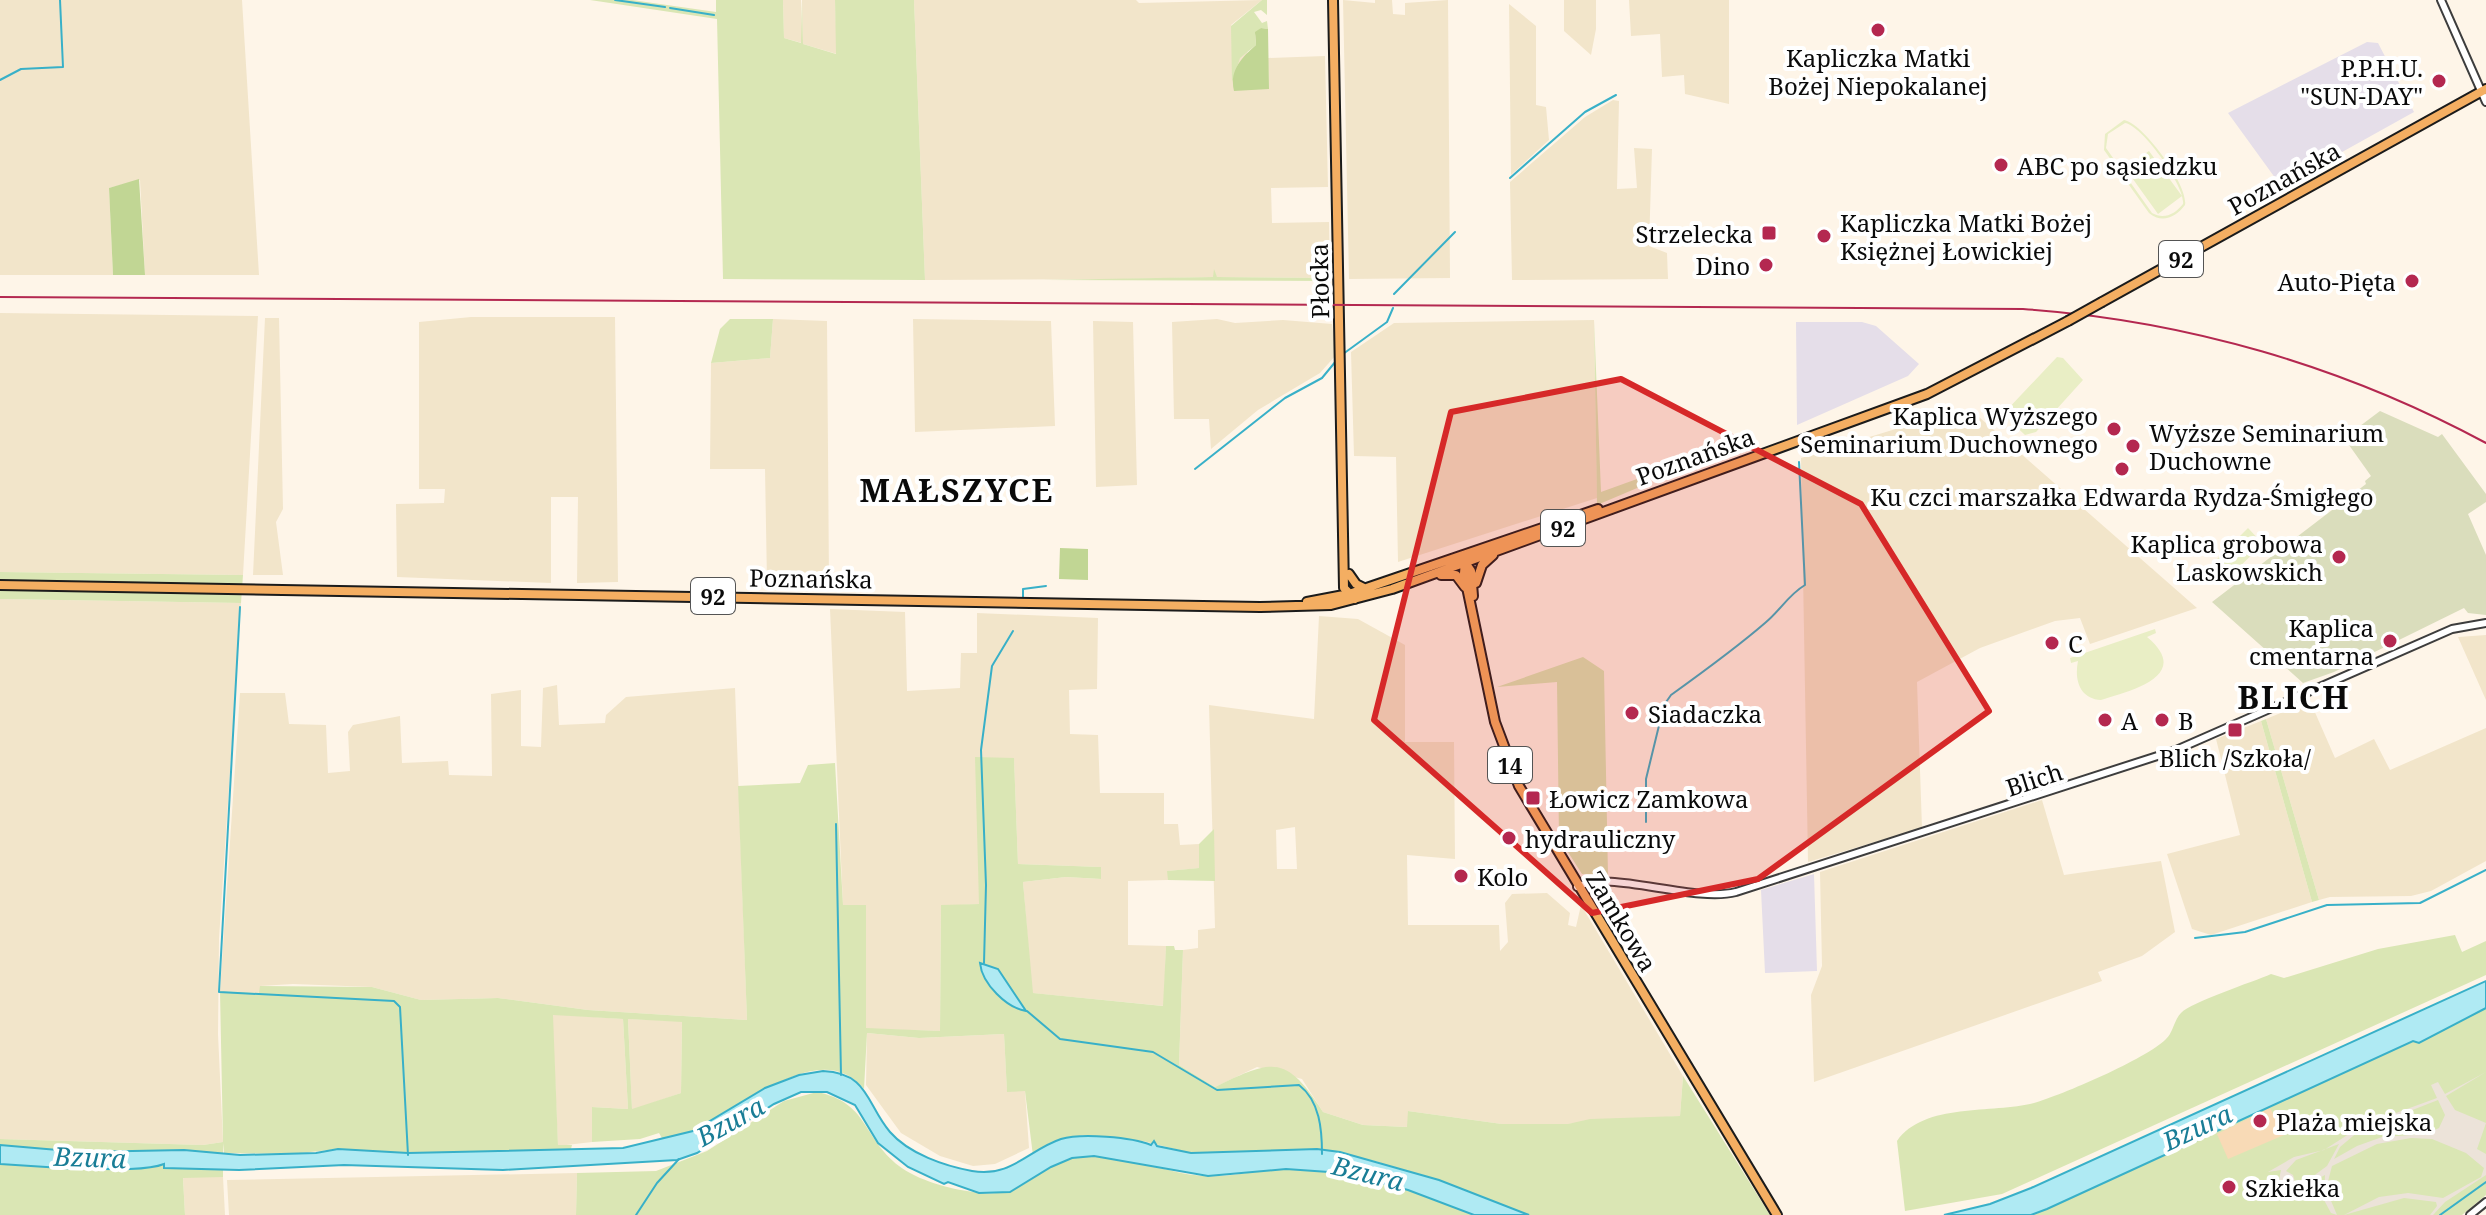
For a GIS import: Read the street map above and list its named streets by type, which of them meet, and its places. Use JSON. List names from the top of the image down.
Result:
{
  "streets": {
    "main road": [
      "Poznańska",
      "92",
      "Płocka",
      "14",
      "Zamkowa"
    ],
    "street": ["Blich"]
  },
  "crossings": [
    ["Poznańska", "Płocka"],
    ["Poznańska", "Zamkowa"],
    ["Blich", "Zamkowa"]
  ],
  "districts": ["MAŁSZYCE", "BLICH"],
  "water": ["Bzura"],
  "places": {
    "other": [
      "Kapliczka Matki Bożej Niepokalanej",
      "P.P.H.U. \"SUN-DAY\"",
      "ABC po sąsiedzku",
      "Kapliczka Matki Bożej Księżnej Łowickiej",
      "Dino",
      "Auto-Pięta",
      "Kaplica Wyższego Seminarium Duchownego",
      "Wyższe Seminarium Duchowne",
      "Ku czci marszałka Edwarda Rydza-Śmigłego",
      "Kaplica grobowa Laskowskich",
      "Kaplica cmentarna",
      "C",
      "Siadaczka",
      "A",
      "B",
      "hydrauliczny",
      "Kolo",
      "Plaża miejska",
      "Szkiełka"
    ],
    "transit": ["Strzelecka", "Blich /Szkoła/", "Łowicz Zamkowa"]
  }
}
